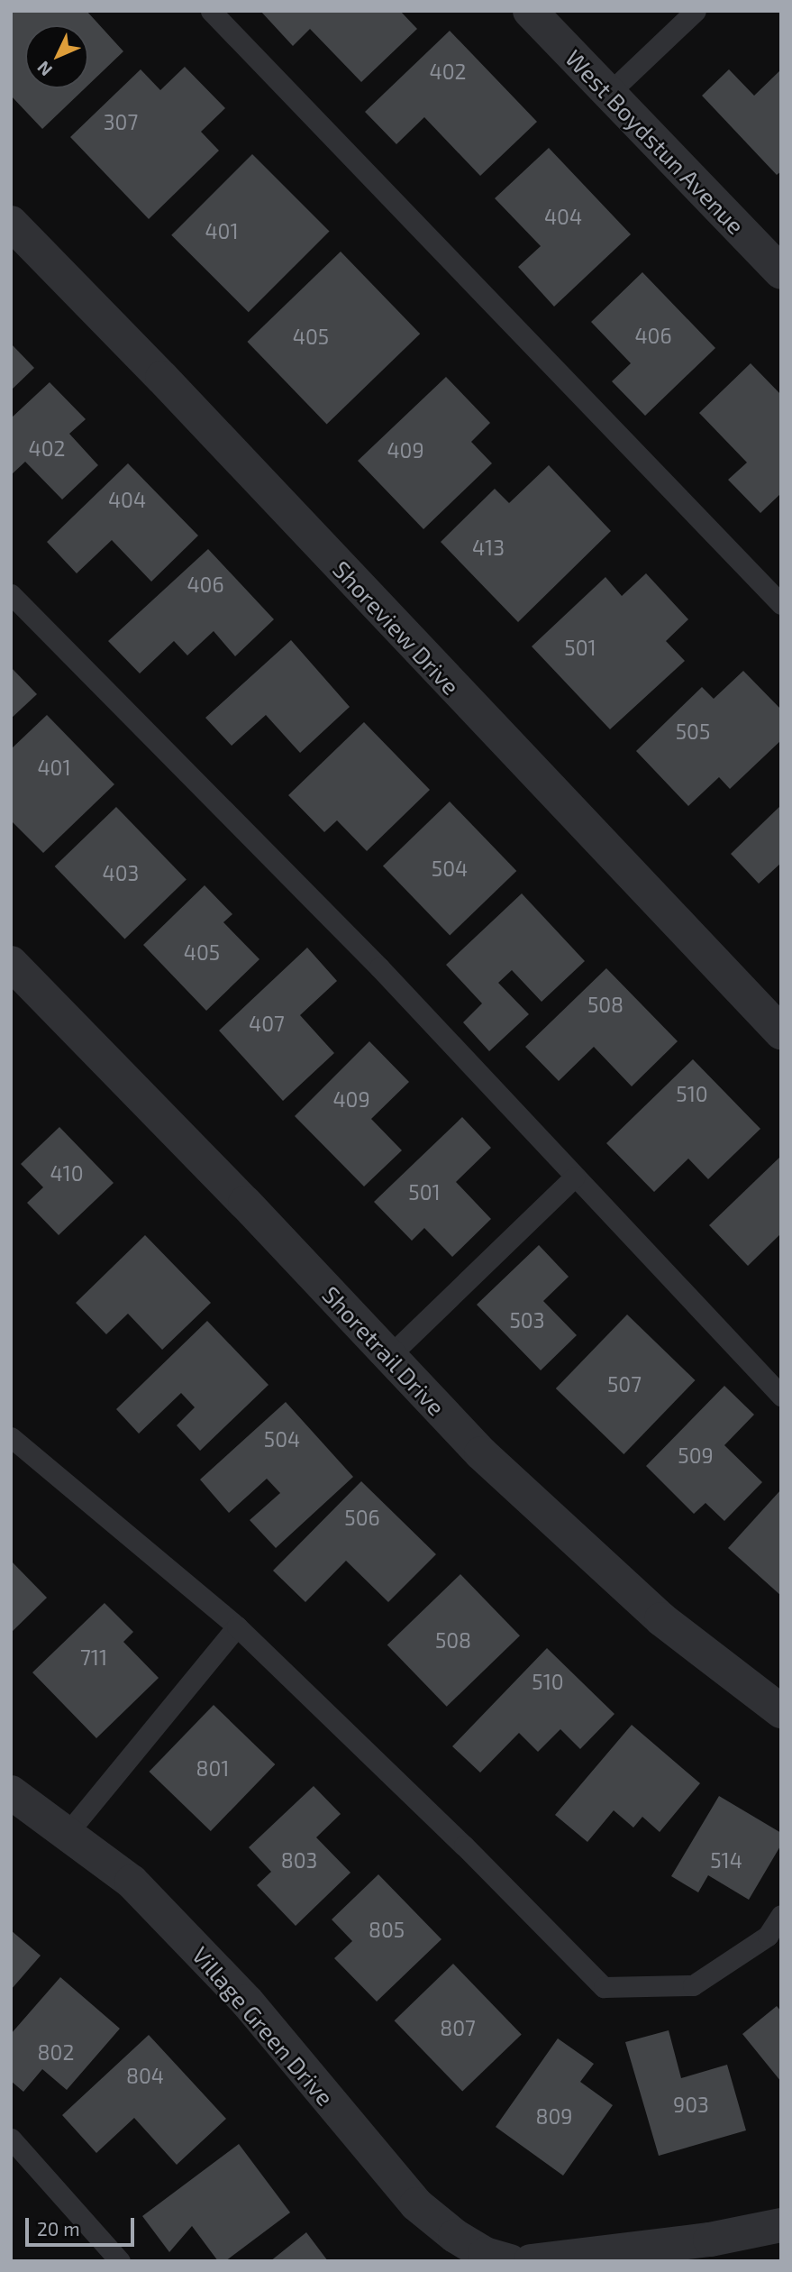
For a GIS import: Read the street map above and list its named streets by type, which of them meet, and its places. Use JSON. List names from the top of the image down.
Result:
{
  "streets": {
    "street": [
      "West Boydstun Avenue",
      "Shoreview Drive",
      "Shoretrail Drive",
      "Village Green Drive"
    ]
  },
  "house_numbers": [
    "402",
    "307",
    "404",
    "401",
    "406",
    "405",
    "402",
    "409",
    "404",
    "413",
    "406",
    "501",
    "505",
    "401",
    "504",
    "403",
    "405",
    "508",
    "407",
    "510",
    "409",
    "410",
    "501",
    "503",
    "507",
    "504",
    "509",
    "506",
    "508",
    "711",
    "510",
    "801",
    "803",
    "514",
    "805",
    "807",
    "802",
    "804",
    "903",
    "809"
  ],
  "scale_bar": "20 m",
  "north": "bottom left"
}
